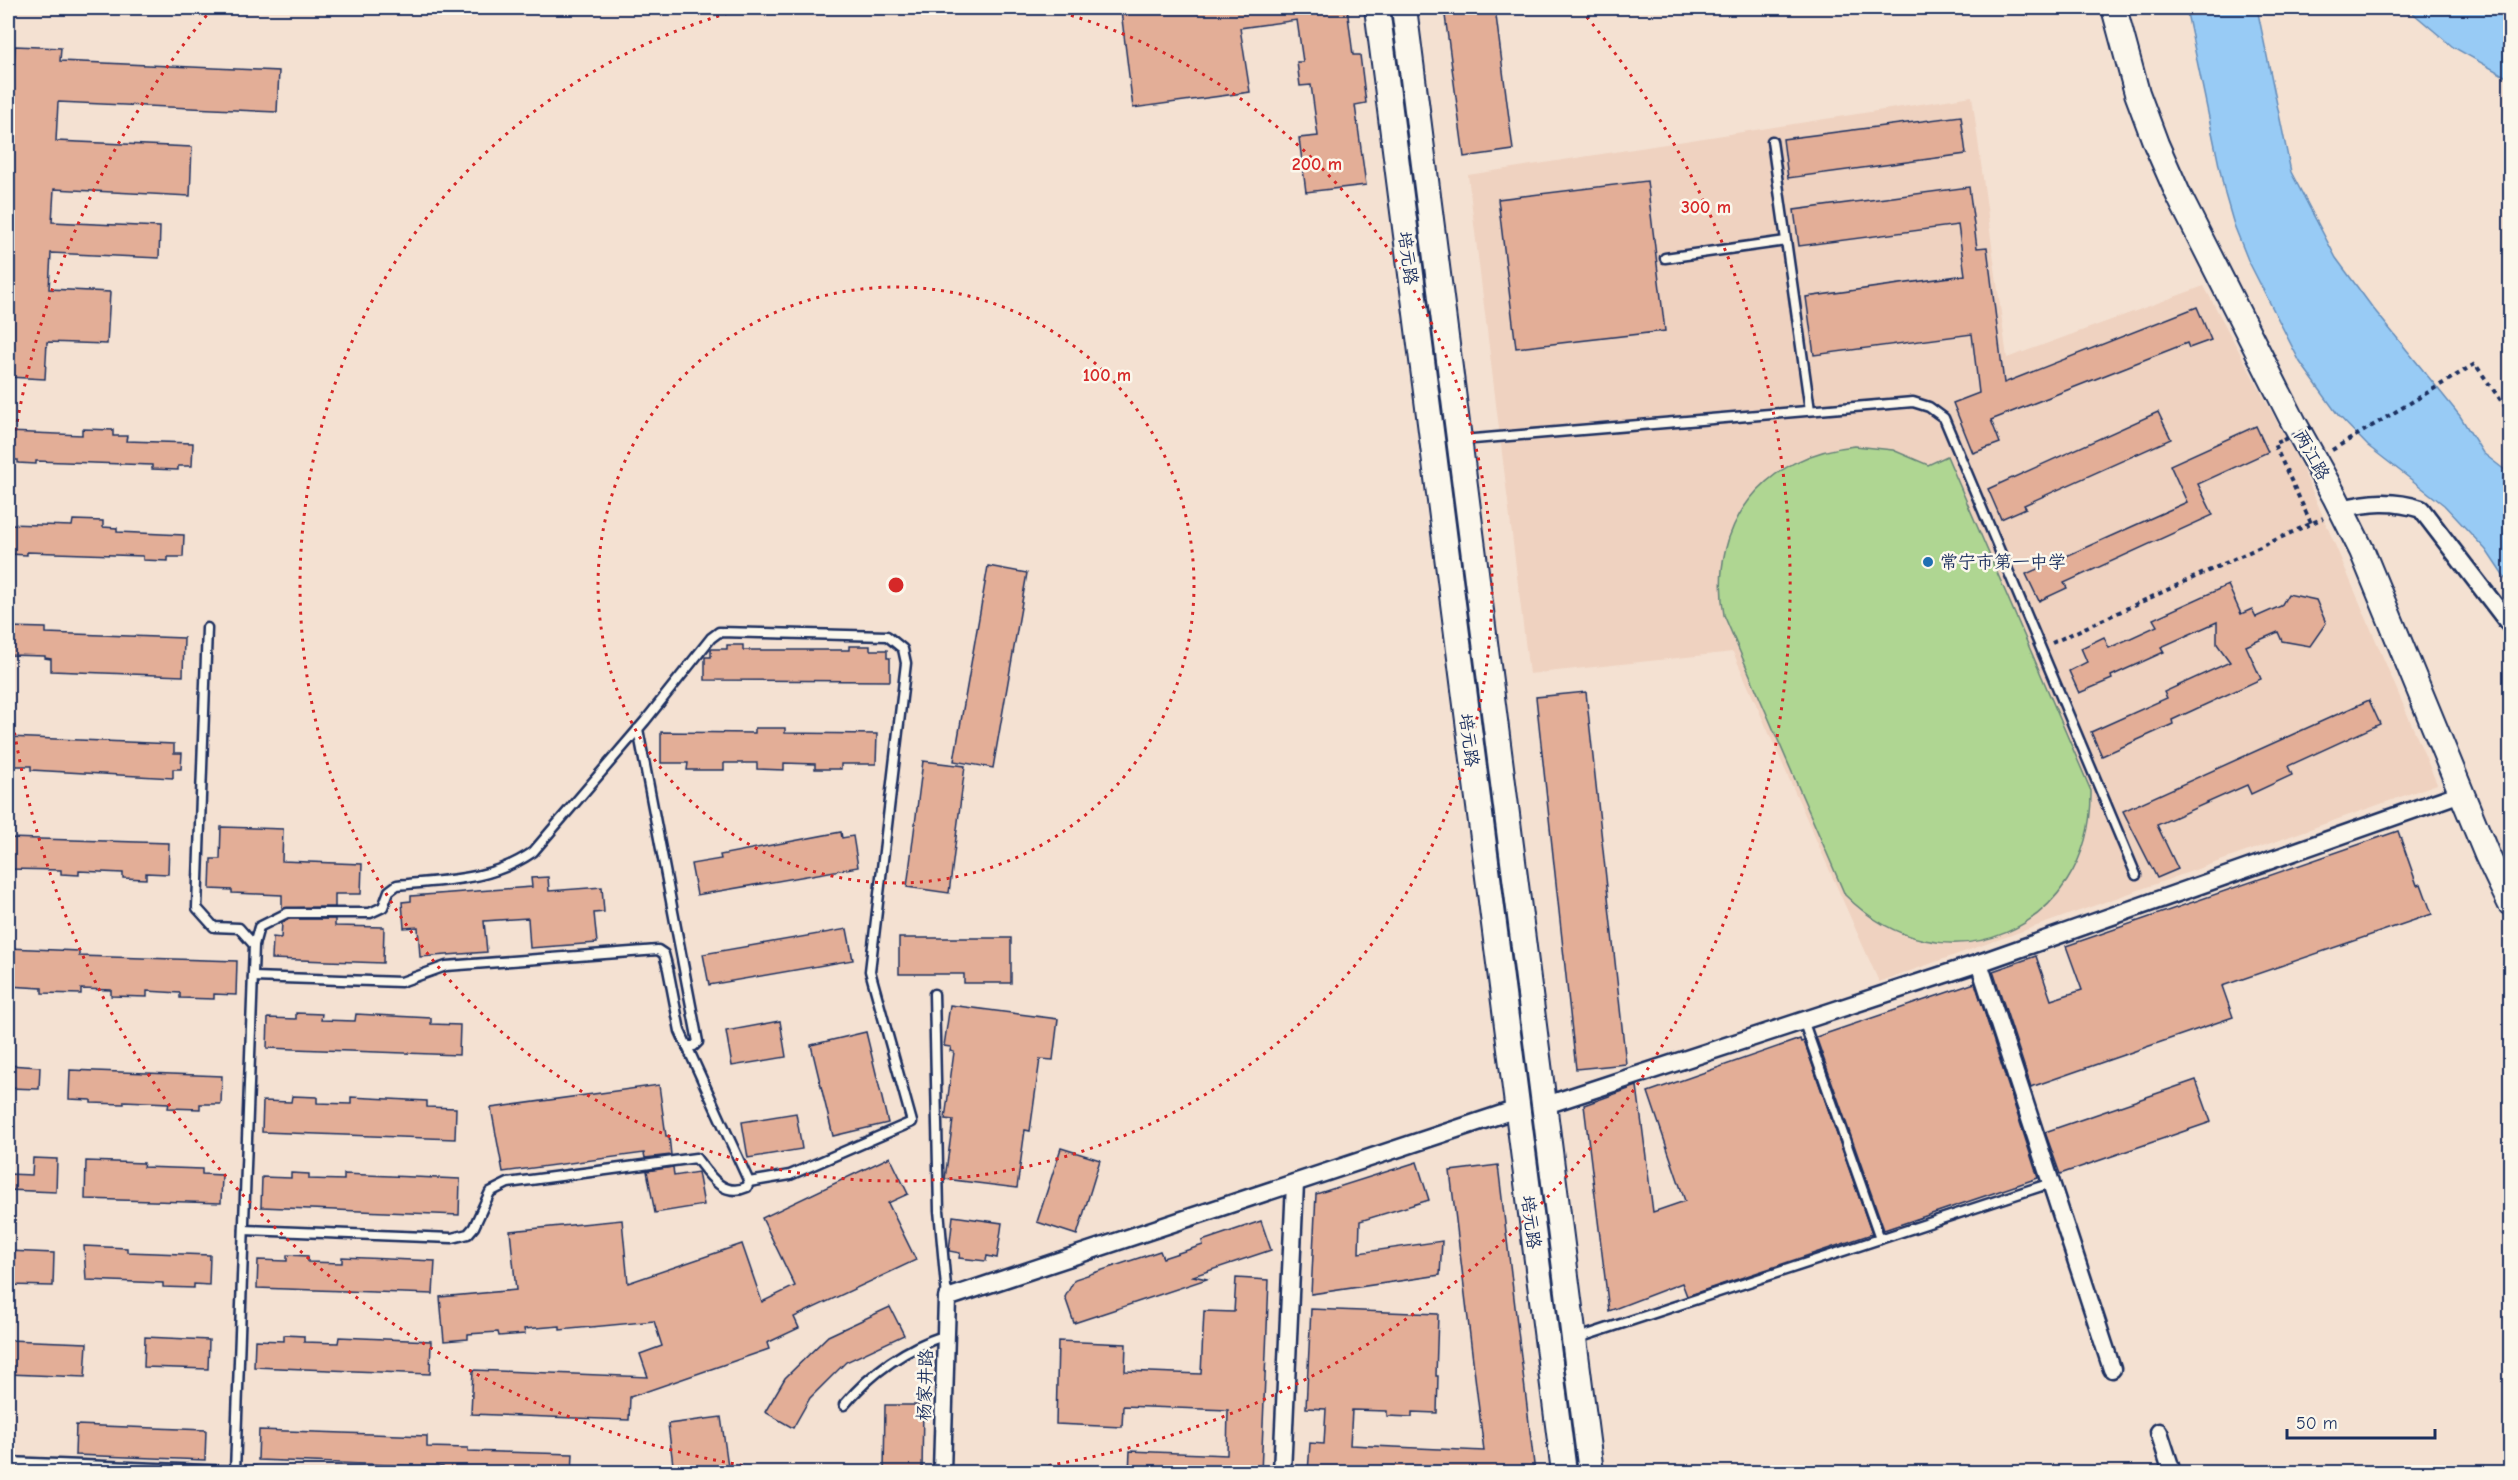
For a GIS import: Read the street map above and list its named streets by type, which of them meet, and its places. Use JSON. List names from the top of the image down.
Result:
{
  "streets": {
    "main road": ["培元路", "两江路"],
    "street": ["杨家井路"]
  },
  "places": ["常宁市第一中学"],
  "scale_bar": "50 m",
  "rings": ["200 m", "300 m", "100 m"]
}
